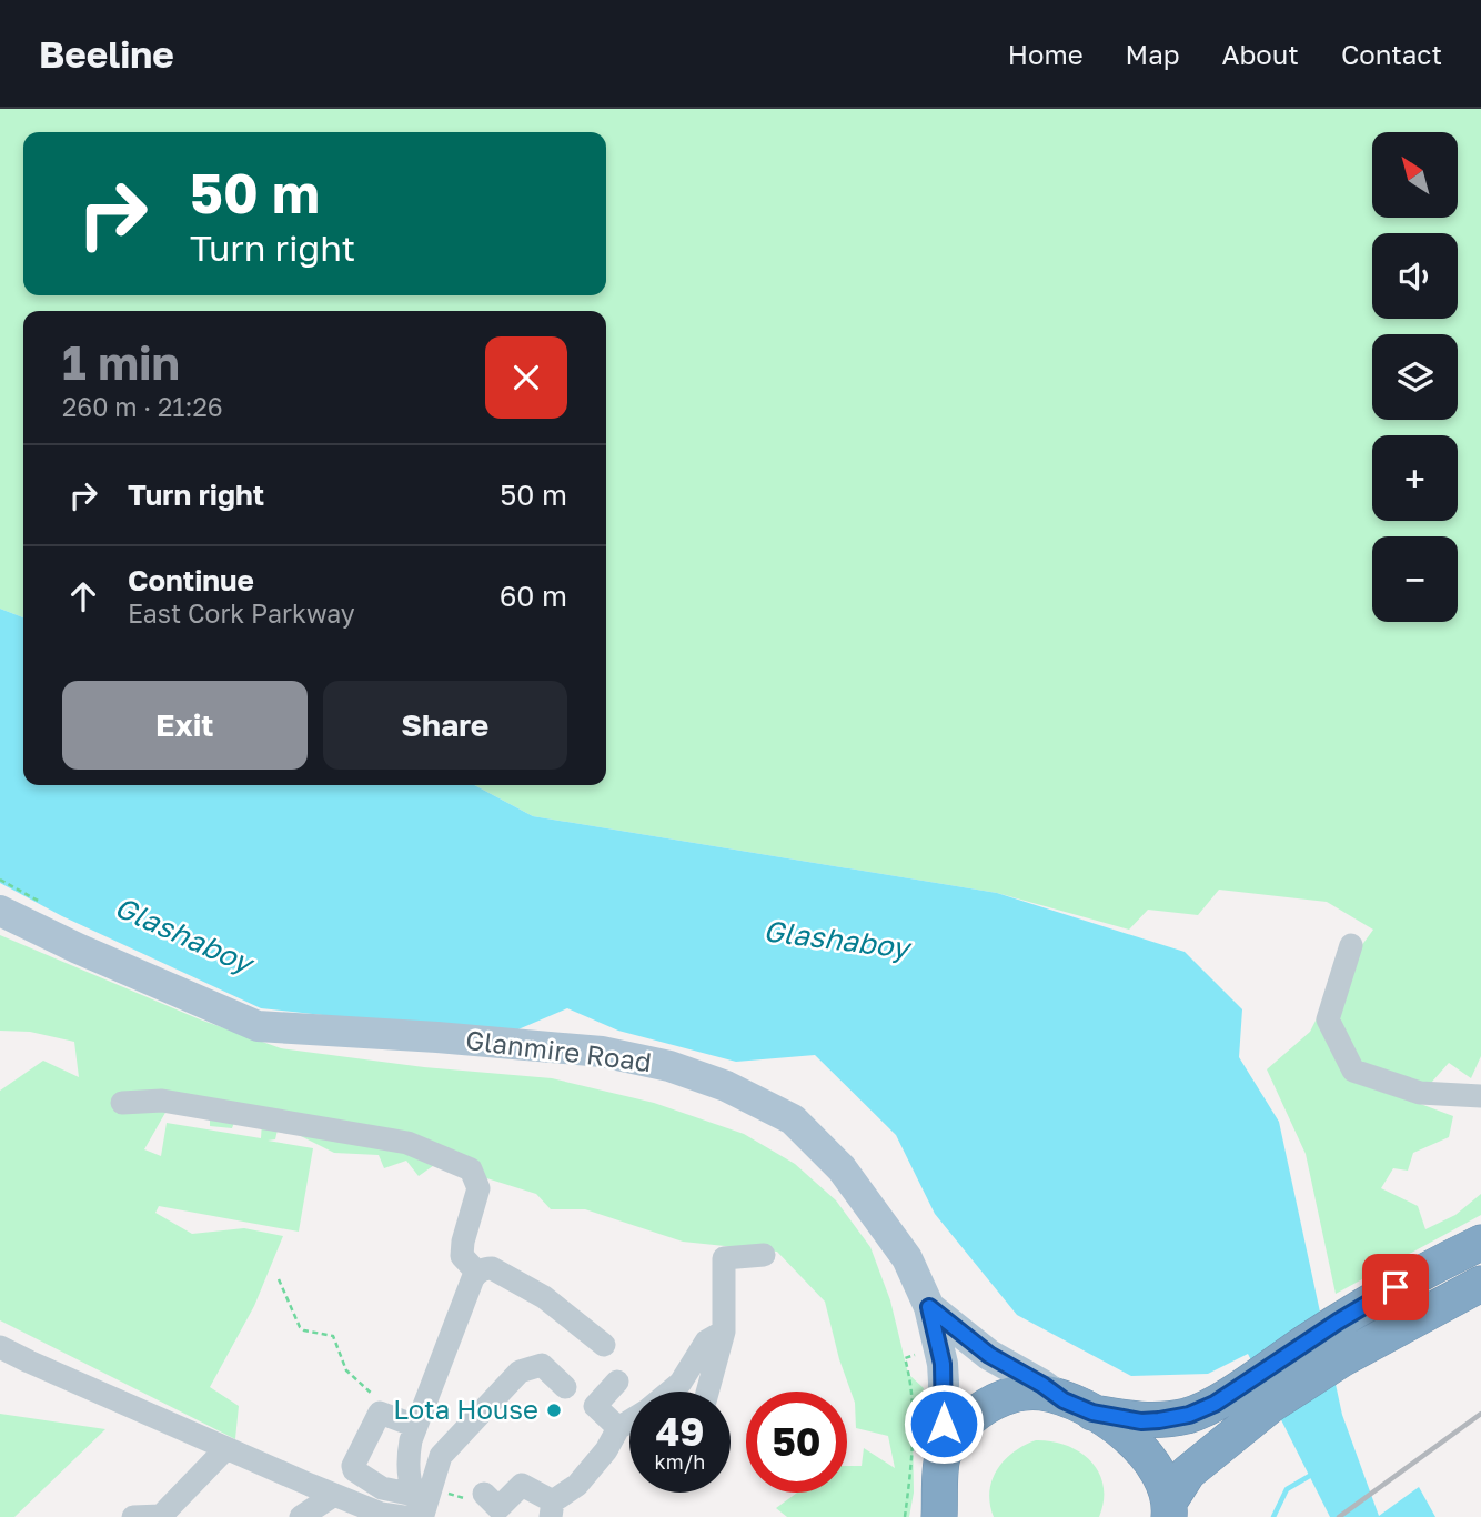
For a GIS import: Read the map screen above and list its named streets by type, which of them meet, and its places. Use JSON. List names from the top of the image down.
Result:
{
  "streets": {
    "main road": ["Glanmire Road"]
  },
  "water": ["Glashaboy"],
  "places": ["Lota House"],
  "north": "top left",
  "page": {
    "header": "Beeline",
    "nav": [
      "Home",
      "Map",
      "About",
      "Contact"
    ],
    "map_buttons": ["+", "−"],
    "turn": ["50 m", "Turn right"],
    "heading": ["1 min", "260 m · 21:26"],
    "list": [
      {
        "name": "Turn right",
        "value": "50 m"
      },
      {
        "name": "Continue",
        "note": "East Cork Parkway",
        "value": "60 m"
      }
    ],
    "buttons": ["Exit", "Share"],
    "speed": "49 km/h",
    "limit": "50"
  }
}
